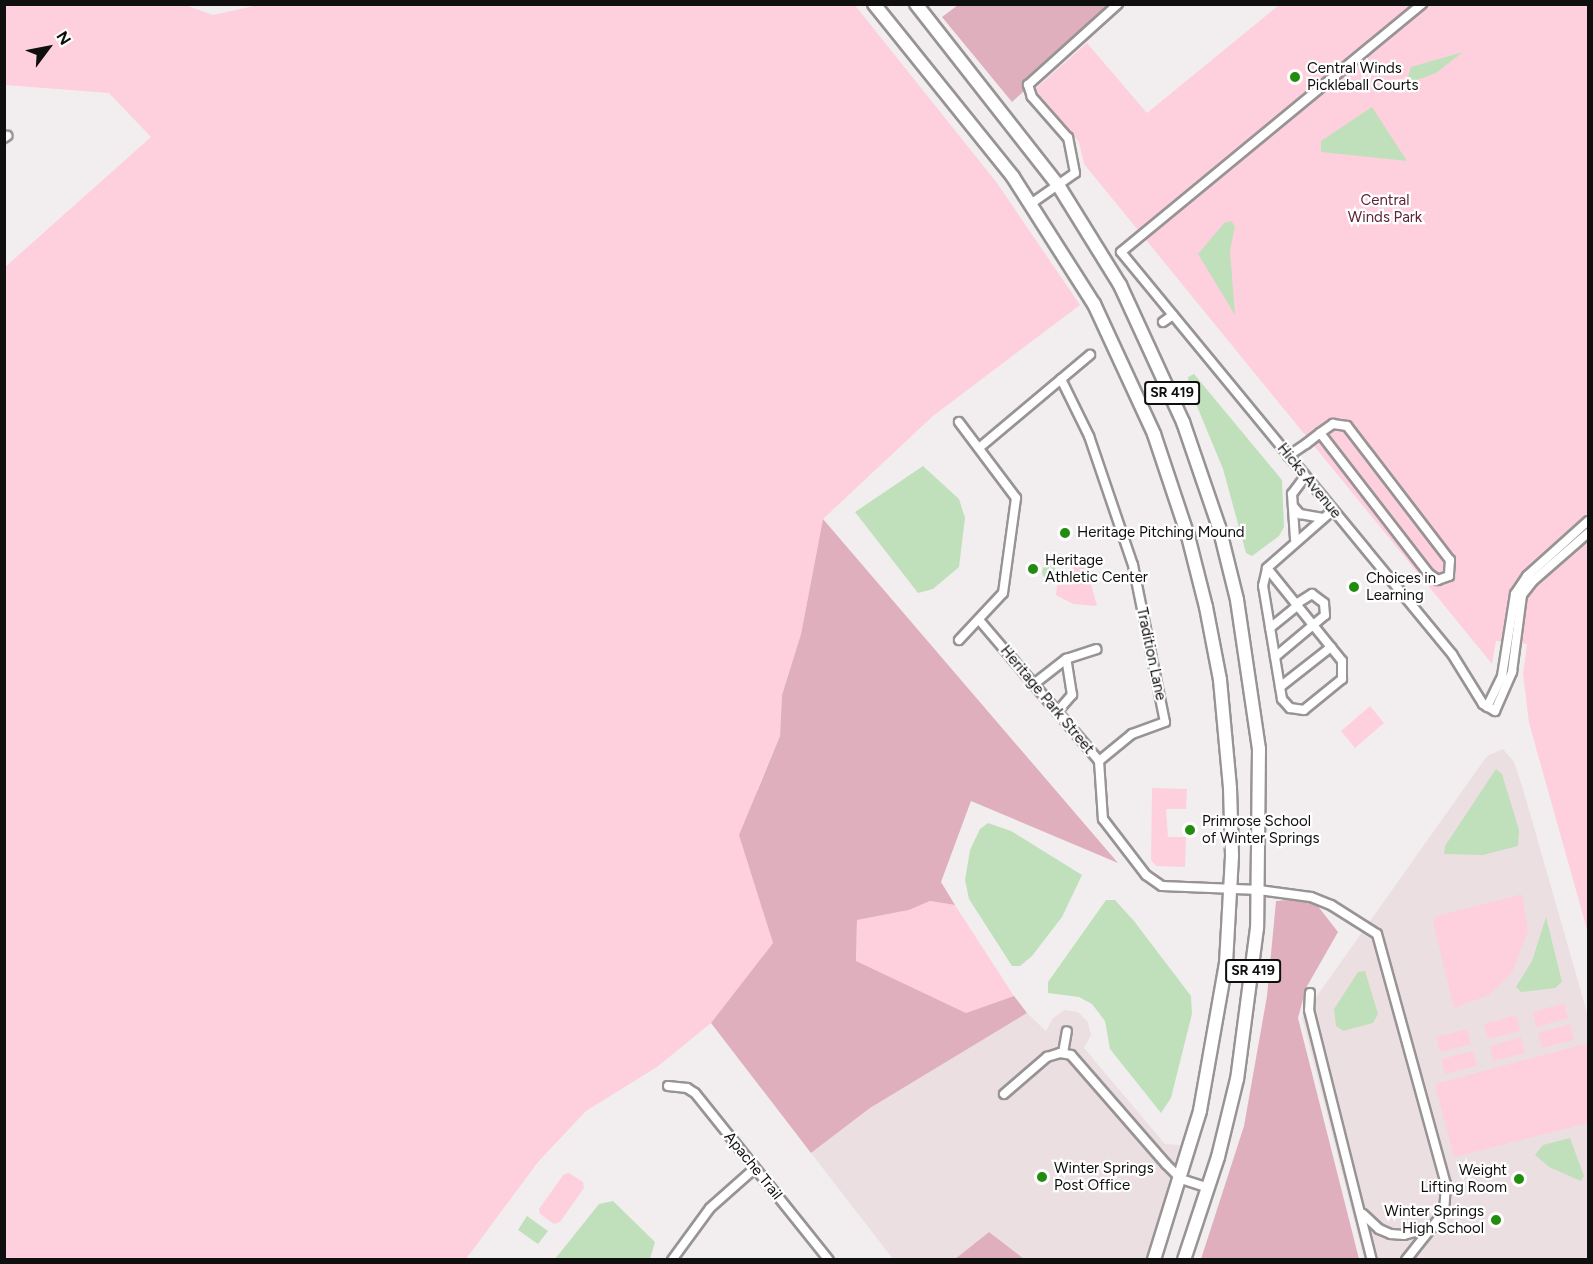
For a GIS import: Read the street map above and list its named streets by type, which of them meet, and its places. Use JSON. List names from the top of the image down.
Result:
{
  "streets": {
    "main road": ["SR 419"],
    "street": [
      "Hicks Avenue",
      "Tradition Lane",
      "Heritage Park Street",
      "Apache Trail"
    ]
  },
  "crossings": [
    ["SR 419", "Heritage Park Street"],
    ["Tradition Lane", "Heritage Park Street"]
  ],
  "parks": ["Central Winds Park"],
  "places": [
    "Central Winds Pickleball Courts",
    "Heritage Pitching Mound",
    "Heritage Athletic Center",
    "Choices in Learning",
    "Primrose School of Winter Springs",
    "Winter Springs Post Office",
    "Weight Lifting Room",
    "Winter Springs High School"
  ],
  "north": "top right"
}
